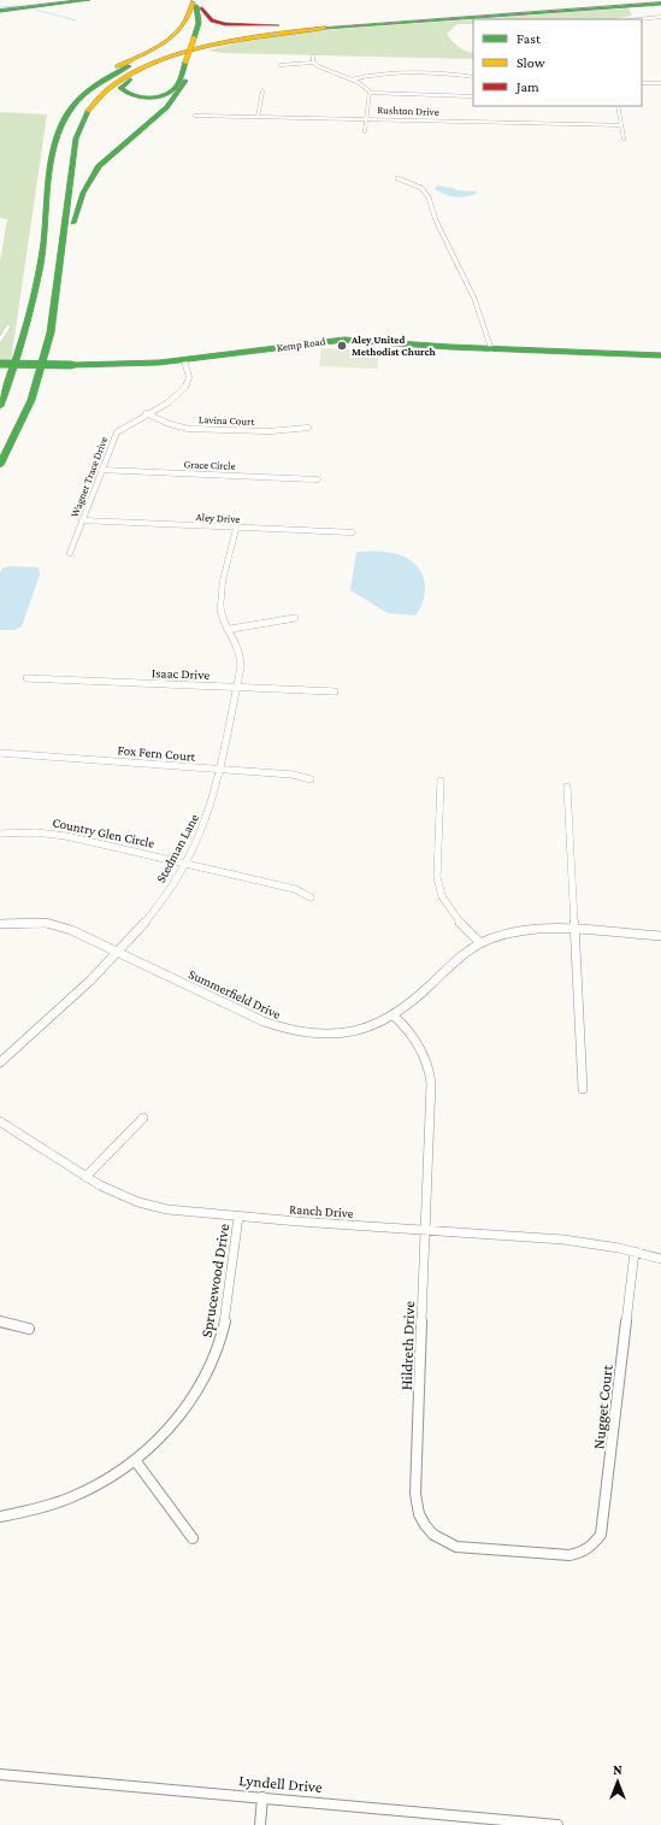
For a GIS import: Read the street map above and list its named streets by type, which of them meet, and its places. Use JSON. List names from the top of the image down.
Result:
{
  "streets": {
    "main road": ["Kemp Road"],
    "street": [
      "Rushton Drive",
      "Lavina Court",
      "Grace Circle",
      "Wagner Trace Drive",
      "Aley Drive",
      "Isaac Drive",
      "Fox Fern Court",
      "Country Glen Circle",
      "Stedman Lane",
      "Summerfield Drive",
      "Ranch Drive",
      "Sprucewood Drive",
      "Hildreth Drive",
      "Nugget Court",
      "Lyndell Drive"
    ]
  },
  "crossings": [
    ["Kemp Road", "Wagner Trace Drive"],
    ["Lavina Court", "Wagner Trace Drive"],
    ["Grace Circle", "Wagner Trace Drive"],
    ["Wagner Trace Drive", "Aley Drive"],
    ["Aley Drive", "Stedman Lane"],
    ["Isaac Drive", "Stedman Lane"],
    ["Fox Fern Court", "Stedman Lane"],
    ["Country Glen Circle", "Stedman Lane"],
    ["Stedman Lane", "Summerfield Drive"],
    ["Summerfield Drive", "Hildreth Drive"],
    ["Ranch Drive", "Sprucewood Drive"],
    ["Ranch Drive", "Hildreth Drive"],
    ["Ranch Drive", "Nugget Court"],
    ["Hildreth Drive", "Nugget Court"]
  ],
  "places": ["Aley United Methodist Church"],
  "legend": ["Fast", "Slow", "Jam"],
  "north": "top"
}
